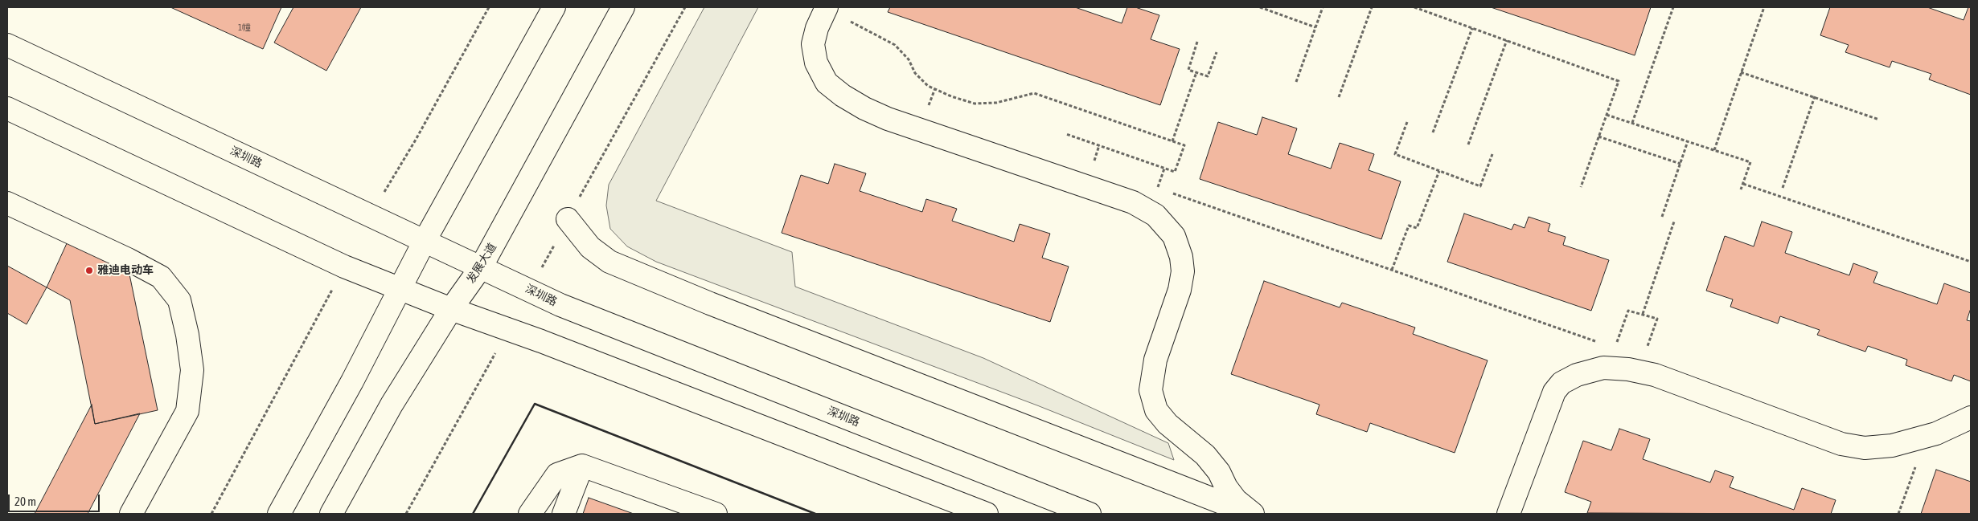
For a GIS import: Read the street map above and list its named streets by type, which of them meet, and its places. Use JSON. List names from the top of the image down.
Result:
{
  "streets": {
    "street": ["深圳路", "发展大道"]
  },
  "crossings": [
    ["深圳路", "发展大道"]
  ],
  "places": ["雅迪电动车"],
  "house_numbers": ["1幢"],
  "scale_bar": "20 m"
}
